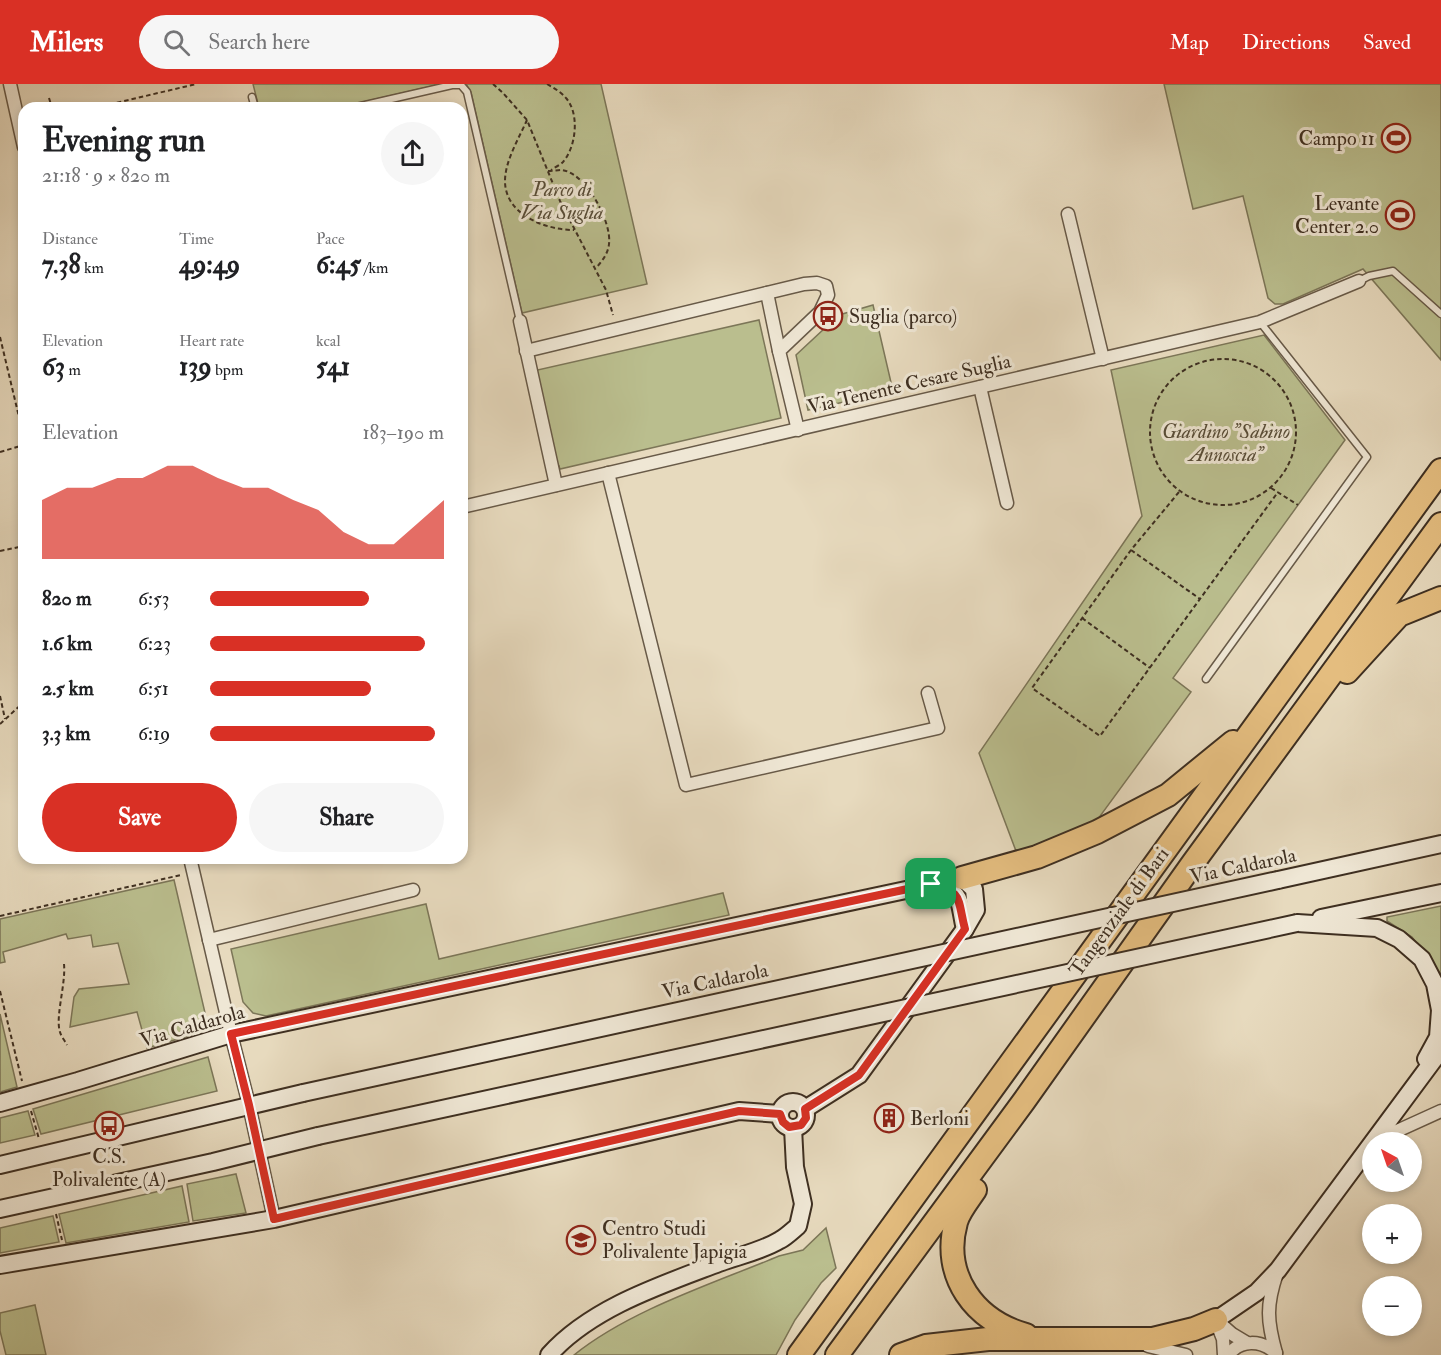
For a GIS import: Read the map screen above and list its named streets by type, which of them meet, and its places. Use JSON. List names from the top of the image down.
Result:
{
  "streets": {
    "highway": ["Tangenziale di Bari"],
    "street": ["Via Tenente Cesare Suglia", "Via Caldarola"]
  },
  "parks": ["Parco di Via Suglia", "Giardino \"Sabino Annoscia\""],
  "places": {
    "sports": ["Campo 11", "Levante Center 2.0"],
    "bus stop": ["Suglia (parco)", "C.S. Polivalente (A)"],
    "building": ["Berloni"],
    "school or university": ["Centro Studi Polivalente Japigia"]
  },
  "north": "top left",
  "page": {
    "header": "Milers",
    "search": "Search here",
    "nav": ["Map", "Directions", "Saved"],
    "heading": ["Evening run", "21:18 · 9 × 820 m"],
    "stats": [
      ["Distance", "7.38 km"],
      ["Time", "49:49"],
      ["Pace", "6:45 /km"],
      ["Elevation", "63 m"],
      ["Heart rate", "139 bpm"],
      ["kcal", "541"]
    ],
    "chart": ["Elevation", "183–190 m"],
    "list": [
      {
        "name": "820 m",
        "note": "6:53"
      },
      {
        "name": "1.6 km",
        "note": "6:23"
      },
      {
        "name": "2.5 km",
        "note": "6:51"
      },
      {
        "name": "3.3 km",
        "note": "6:19"
      }
    ],
    "buttons": ["Save", "Share"],
    "map_buttons": ["+", "−"]
  }
}
